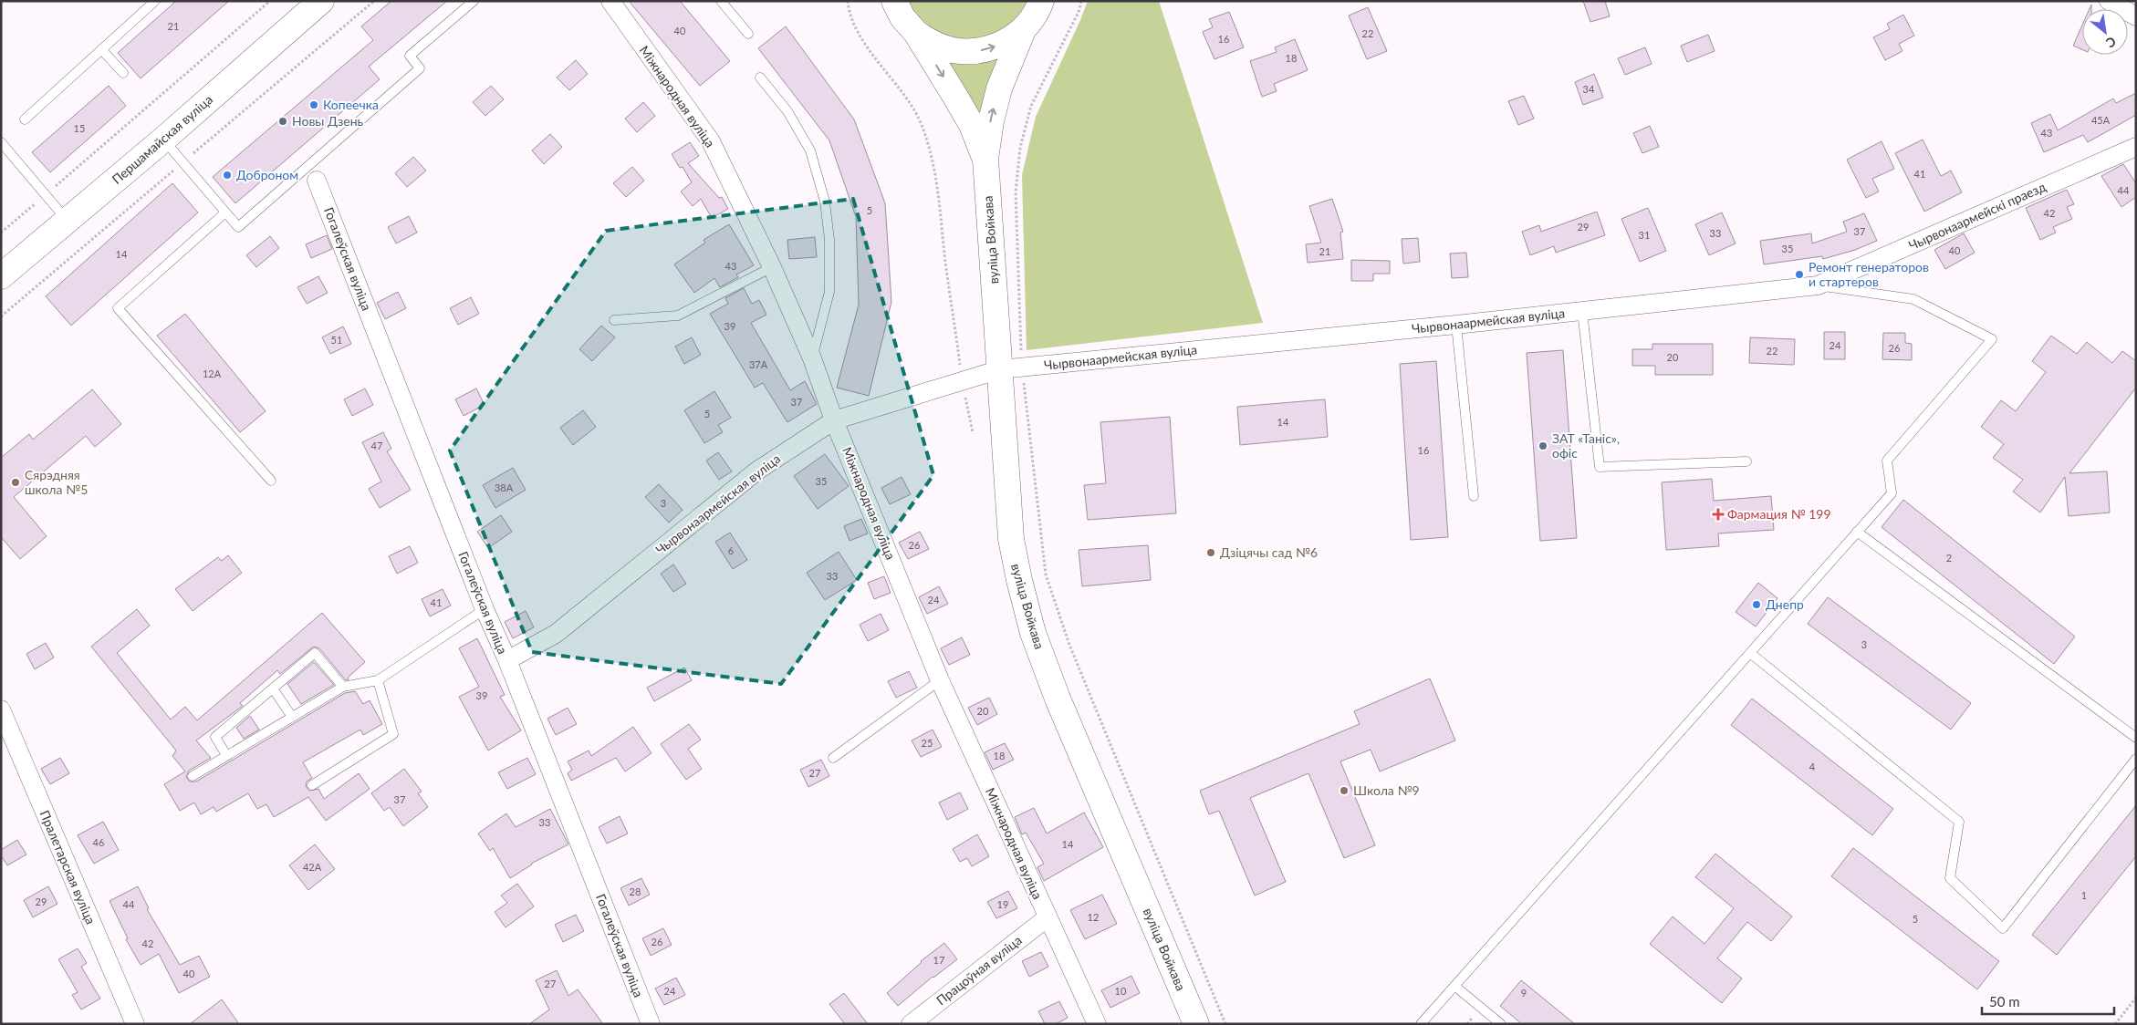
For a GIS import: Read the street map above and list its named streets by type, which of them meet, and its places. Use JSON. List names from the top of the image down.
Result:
{
  "streets": {
    "main road": ["Першамайская вуліца", "вуліца Войкава"],
    "street": [
      "Міжнародная вуліца",
      "Чырвонаармейскі праезд",
      "Гогалеўская вуліца",
      "Чырвонаармейская вуліца",
      "Пралетарская вуліца",
      "Працоўная вуліца"
    ]
  },
  "crossings": [
    ["Міжнародная вуліца", "Чырвонаармейская вуліца"],
    ["Міжнародная вуліца", "Працоўная вуліца"],
    ["Чырвонаармейскі праезд", "Чырвонаармейская вуліца"],
    ["вуліца Войкава", "Чырвонаармейская вуліца"],
    ["Гогалеўская вуліца", "Чырвонаармейская вуліца"]
  ],
  "places": {
    "other": [
      "Копеечка",
      "Новы Дзень",
      "Доброном",
      "Ремонт генераторов и стартеров",
      "ЗАТ «Таніс», офіс",
      "Сярэдняя школа №5",
      "Дзіцячы сад №6",
      "Днепр",
      "Школа №9"
    ],
    "health": ["Фармация № 199"]
  },
  "house_numbers": [
    "21",
    "40",
    "22",
    "16",
    "18",
    "34",
    "45А",
    "15",
    "43",
    "41",
    "44",
    "5",
    "42",
    "29",
    "37",
    "33",
    "31",
    "35",
    "40",
    "21",
    "14",
    "43",
    "39",
    "51",
    "24",
    "26",
    "22",
    "20",
    "37А",
    "12А",
    "37",
    "5",
    "14",
    "47",
    "16",
    "35",
    "38А",
    "3",
    "26",
    "6",
    "2",
    "33",
    "24",
    "41",
    "3",
    "39",
    "20",
    "25",
    "18",
    "4",
    "27",
    "37",
    "33",
    "46",
    "14",
    "42А",
    "28",
    "1",
    "29",
    "44",
    "19",
    "12",
    "5",
    "26",
    "42",
    "17",
    "40",
    "27",
    "24",
    "10",
    "9"
  ],
  "scale_bar": "50 m",
  "north": "bottom right"
}
